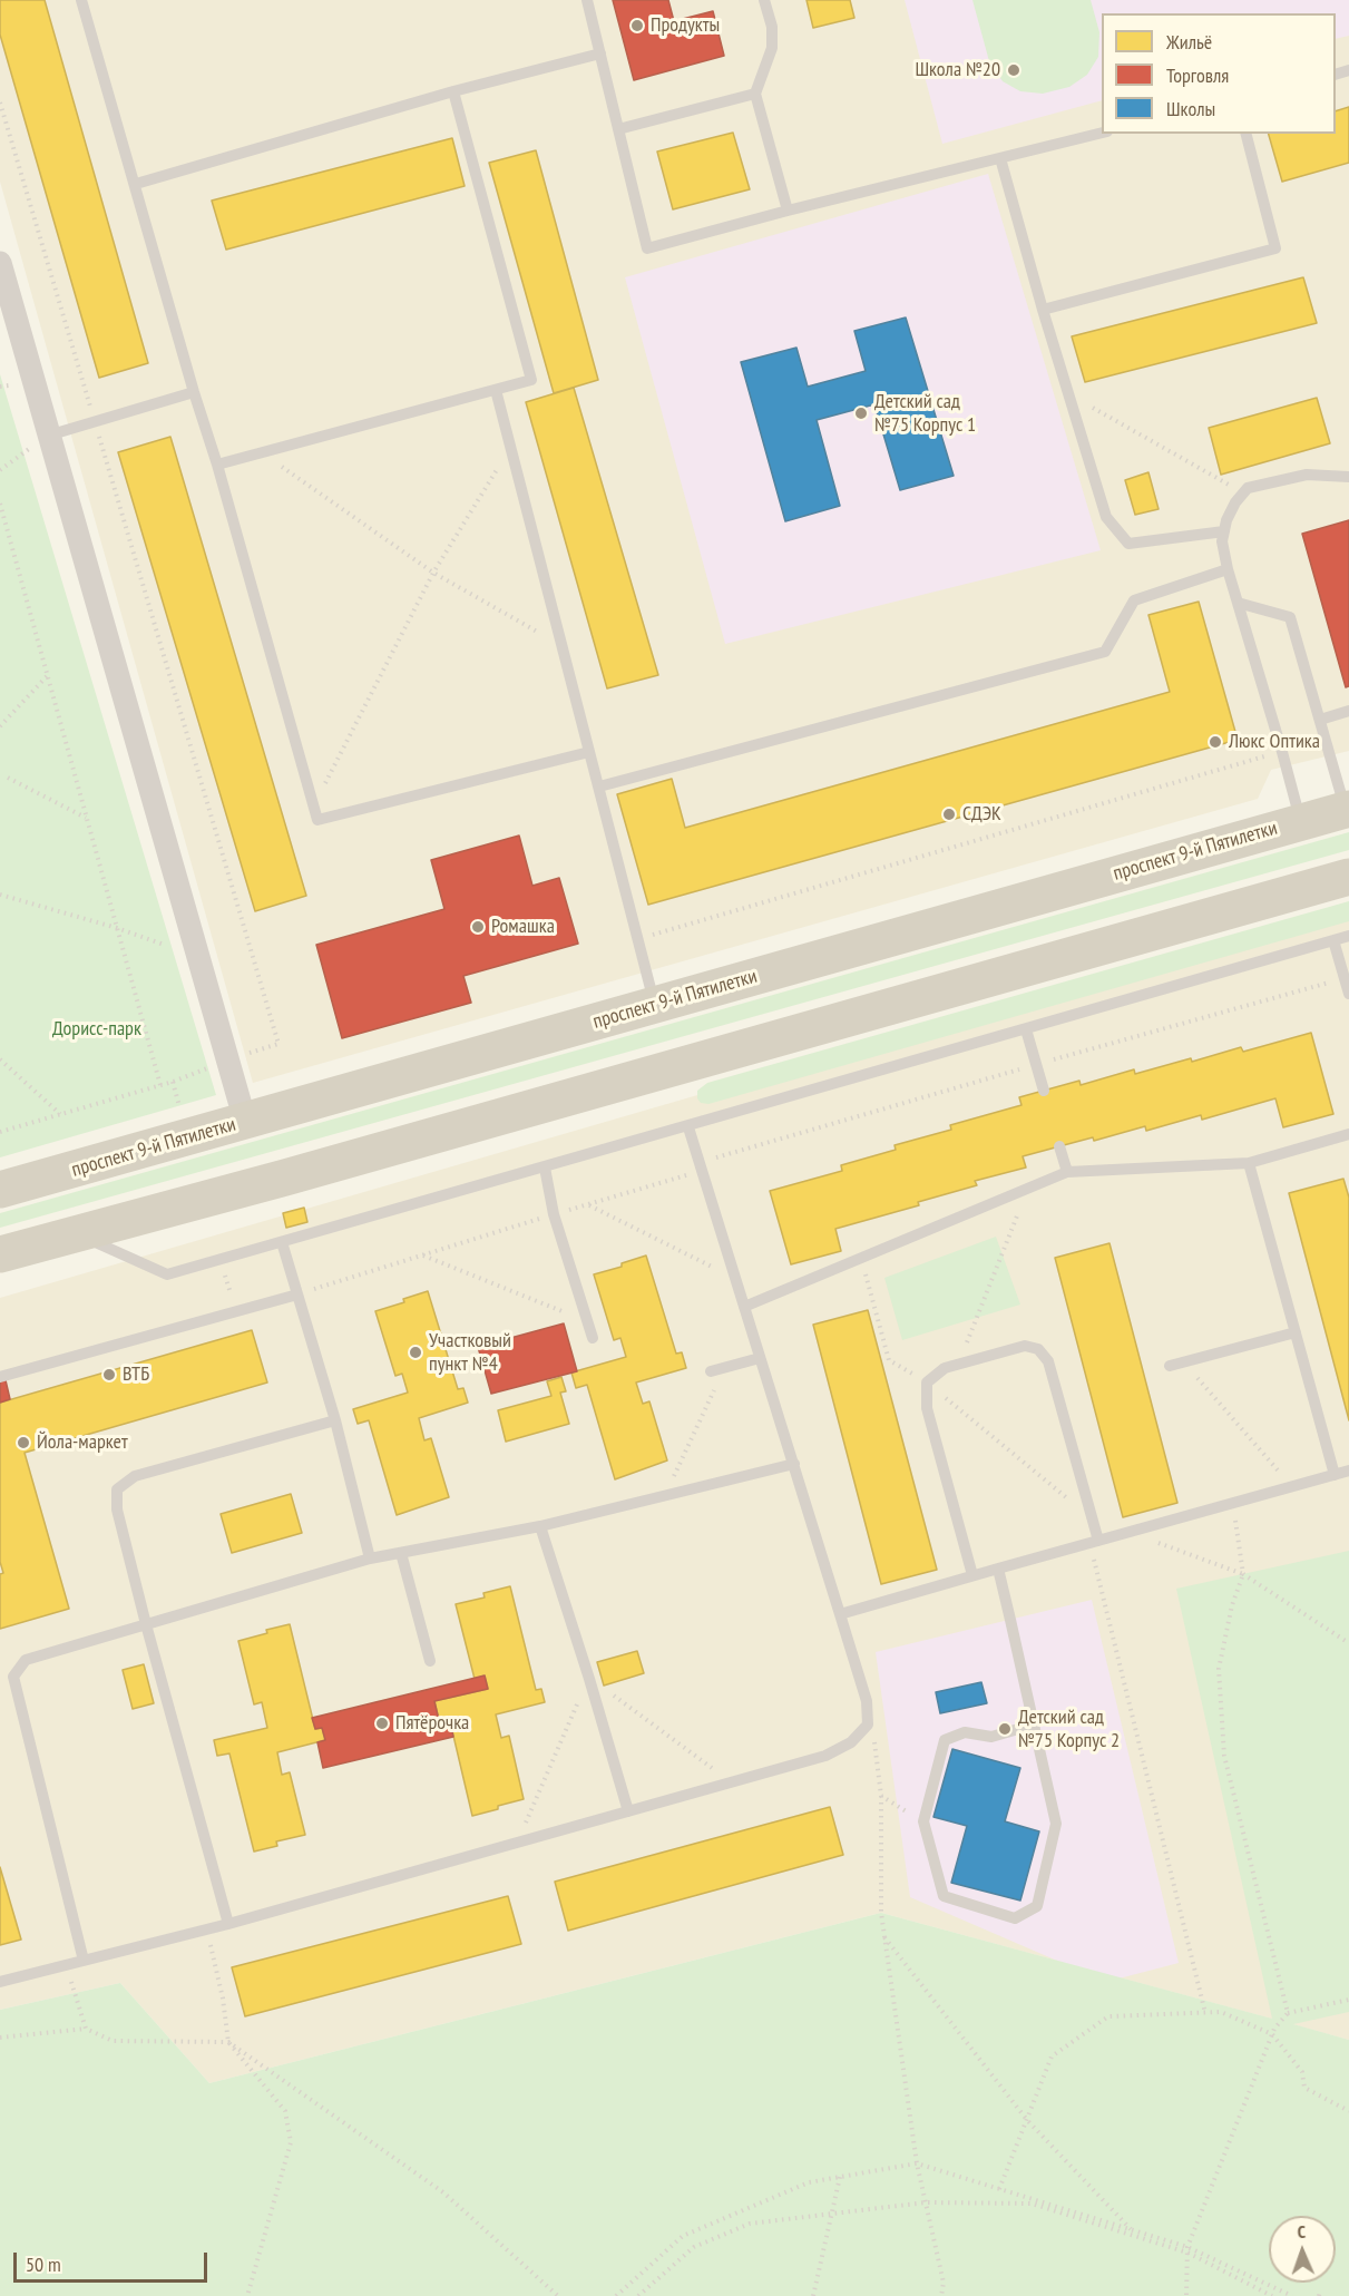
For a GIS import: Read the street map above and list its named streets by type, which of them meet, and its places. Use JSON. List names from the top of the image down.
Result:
{
  "streets": {
    "main road": ["проспект 9-й Пятилетки"]
  },
  "parks": ["Дорисс-парк"],
  "places": [
    "Продукты",
    "Школа №20",
    "Детский сад №75 Корпус 1",
    "Люкс Оптика",
    "СДЭК",
    "Ромашка",
    "Участковый пункт №4",
    "ВТБ",
    "Йола-маркет",
    "Пятёрочка",
    "Детский сад №75 Корпус 2"
  ],
  "legend": ["Жильё", "Торговля", "Школы"],
  "scale_bar": "50 m",
  "north": "top"
}
